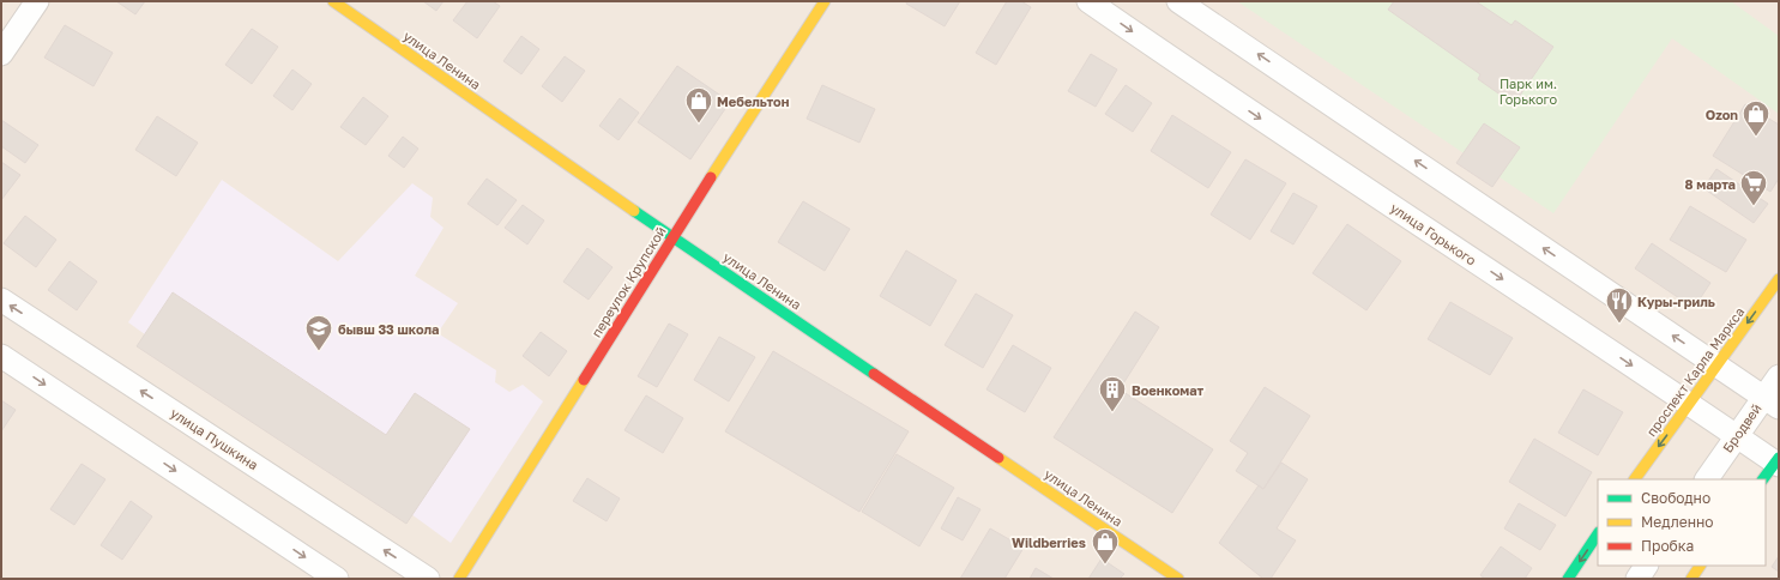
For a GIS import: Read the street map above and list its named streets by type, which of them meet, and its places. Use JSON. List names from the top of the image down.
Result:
{
  "streets": {
    "street": [
      "улица Ленина",
      "улица Горького",
      "переулок Крупской",
      "проспект Карла Маркса",
      "Бродвей",
      "улица Пушкина"
    ]
  },
  "crossings": [
    ["улица Ленина", "переулок Крупской"],
    ["улица Горького", "проспект Карла Маркса"],
    ["улица Горького", "Бродвей"]
  ],
  "one_way": ["проспект Карла Маркса"],
  "parks": ["Парк им. Горького"],
  "places": {
    "shop": ["Мебельтон", "Ozon", "Wildberries"],
    "supermarket": ["8 марта"],
    "restaurant": ["Куры-гриль"],
    "school or university": ["бывш 33 школа"],
    "building": ["Военкомат"]
  },
  "legend": ["Свободно", "Медленно", "Пробка"]
}
